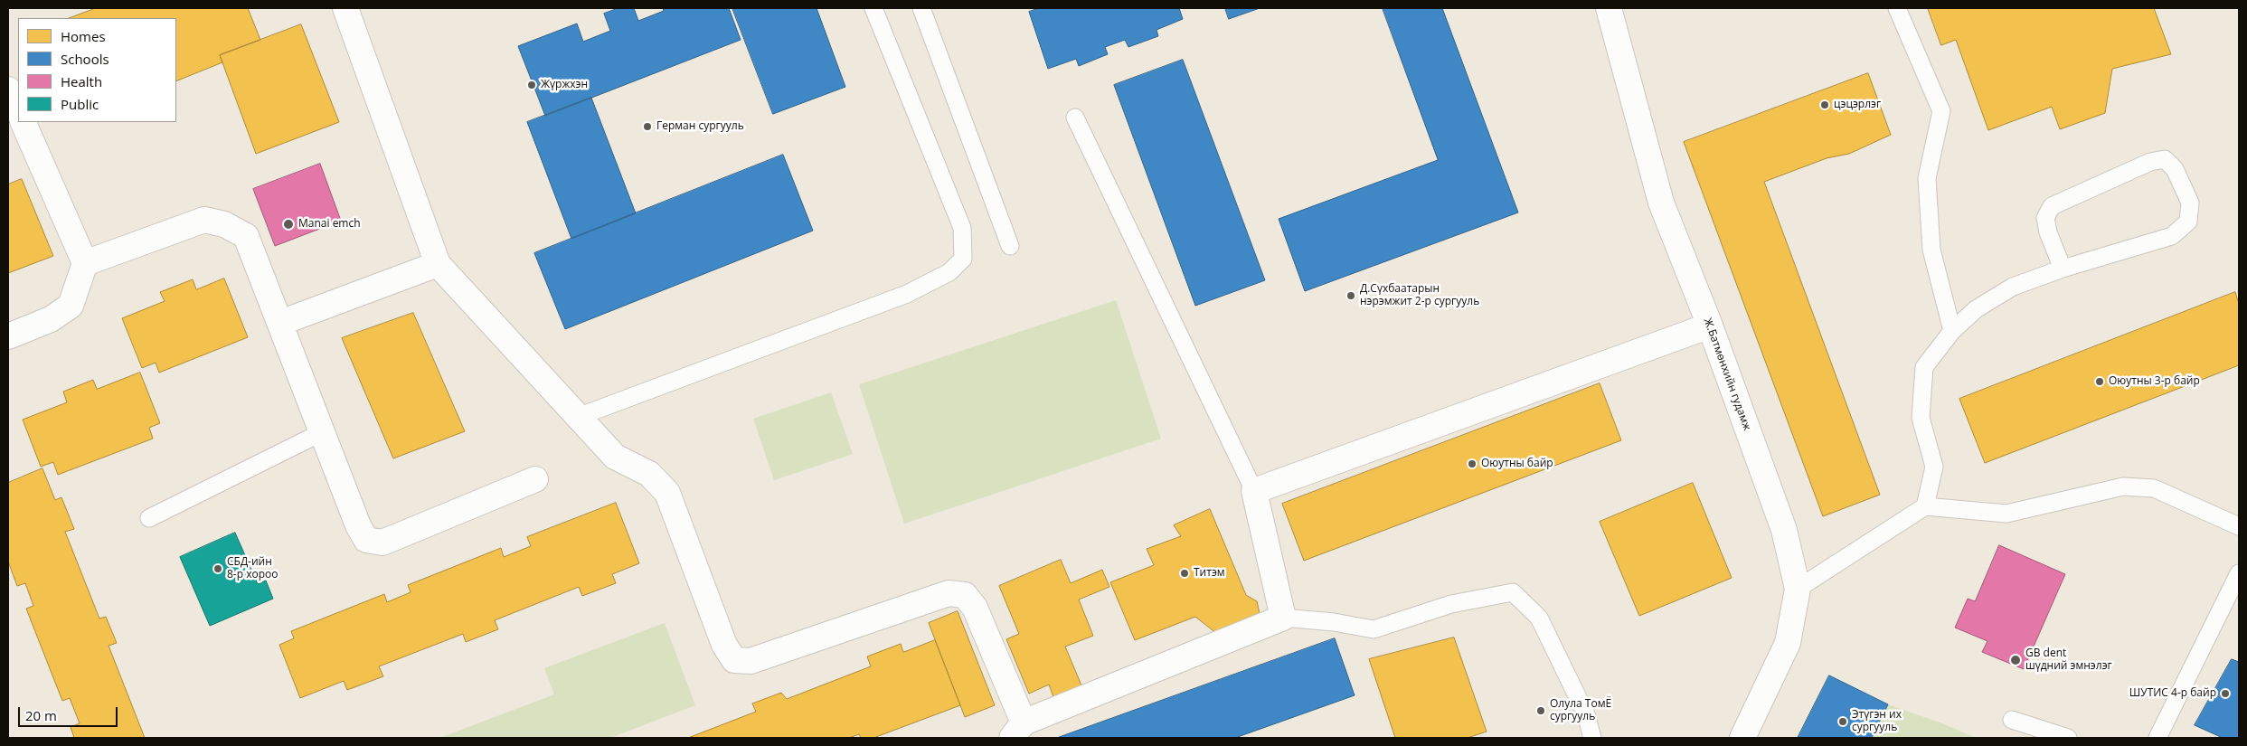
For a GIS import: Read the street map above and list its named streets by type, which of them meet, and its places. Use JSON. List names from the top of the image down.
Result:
{
  "streets": {
    "street": ["Ж.Батмөнхийн гудамж"]
  },
  "places": [
    "Жүржхэн",
    "цэцэрлэг",
    "Герман сургууль",
    "Manai emch",
    "Д.Сүхбаатарын нэрэмжит 2-р сургууль",
    "Оюутны 3-р байр",
    "Оюутны байр",
    "СБД-ийн 8-р хороо",
    "Титэм",
    "GB dent шүдний эмнэлэг",
    "ШУТИС 4-р байр",
    "Олула ТомЁ сургууль",
    "Этүгэн их сургууль"
  ],
  "legend": [
    "Homes",
    "Schools",
    "Health",
    "Public"
  ],
  "scale_bar": "20 m"
}
